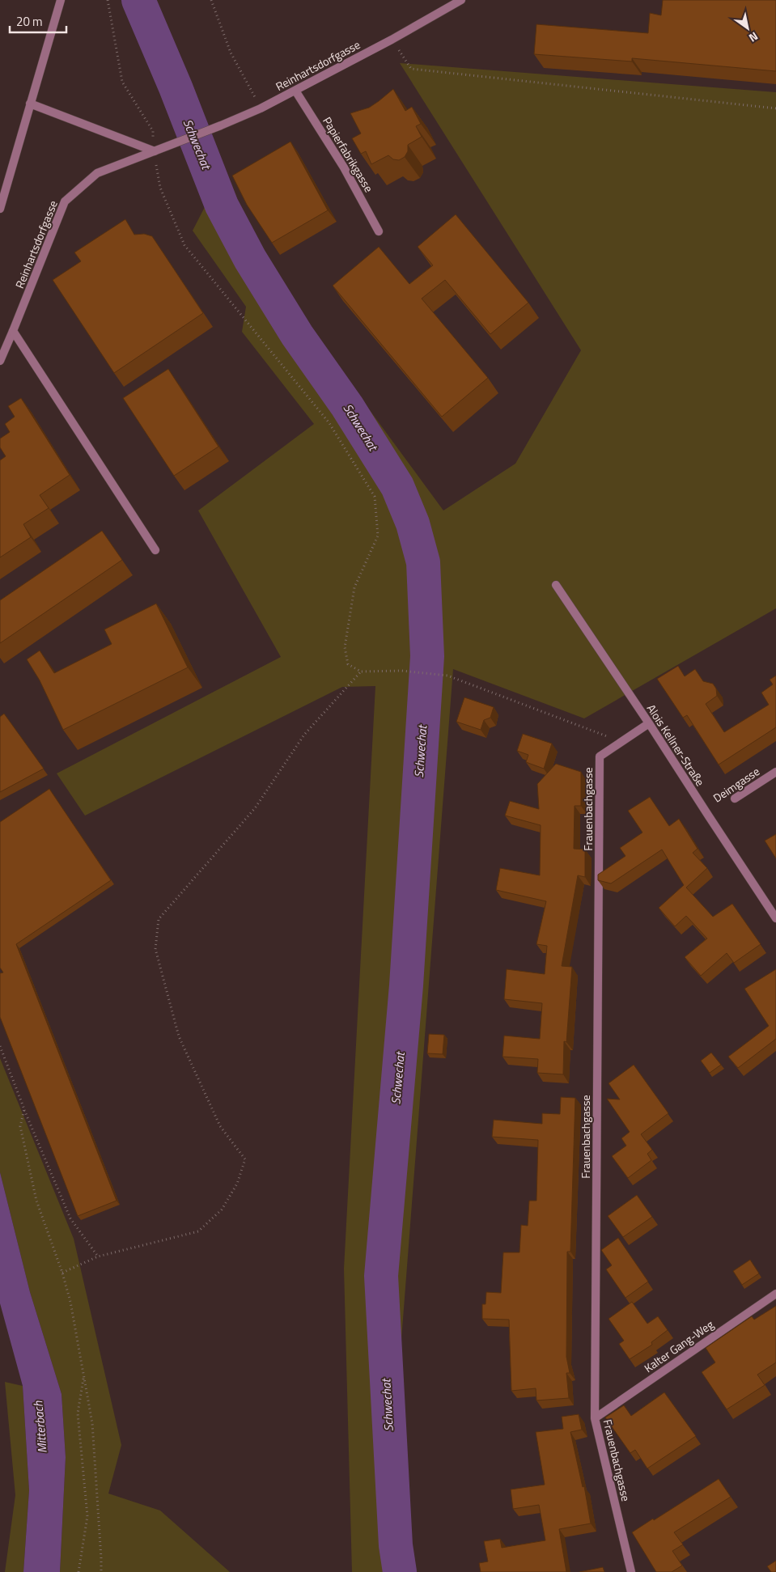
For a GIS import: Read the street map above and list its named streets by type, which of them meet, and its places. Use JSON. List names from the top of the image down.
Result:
{
  "streets": {
    "street": [
      "Reinhartsdorfgasse",
      "Papierfabrikgasse",
      "Alois Kellner-Straße",
      "Deimgasse",
      "Frauenbachgasse",
      "Kalter Gang-Weg"
    ]
  },
  "crossings": [
    ["Reinhartsdorfgasse", "Papierfabrikgasse"],
    ["Alois Kellner-Straße", "Frauenbachgasse"],
    ["Frauenbachgasse", "Kalter Gang-Weg"]
  ],
  "water": ["Schwechat", "Mitterbach"],
  "scale_bar": "20 m",
  "north": "bottom right"
}
